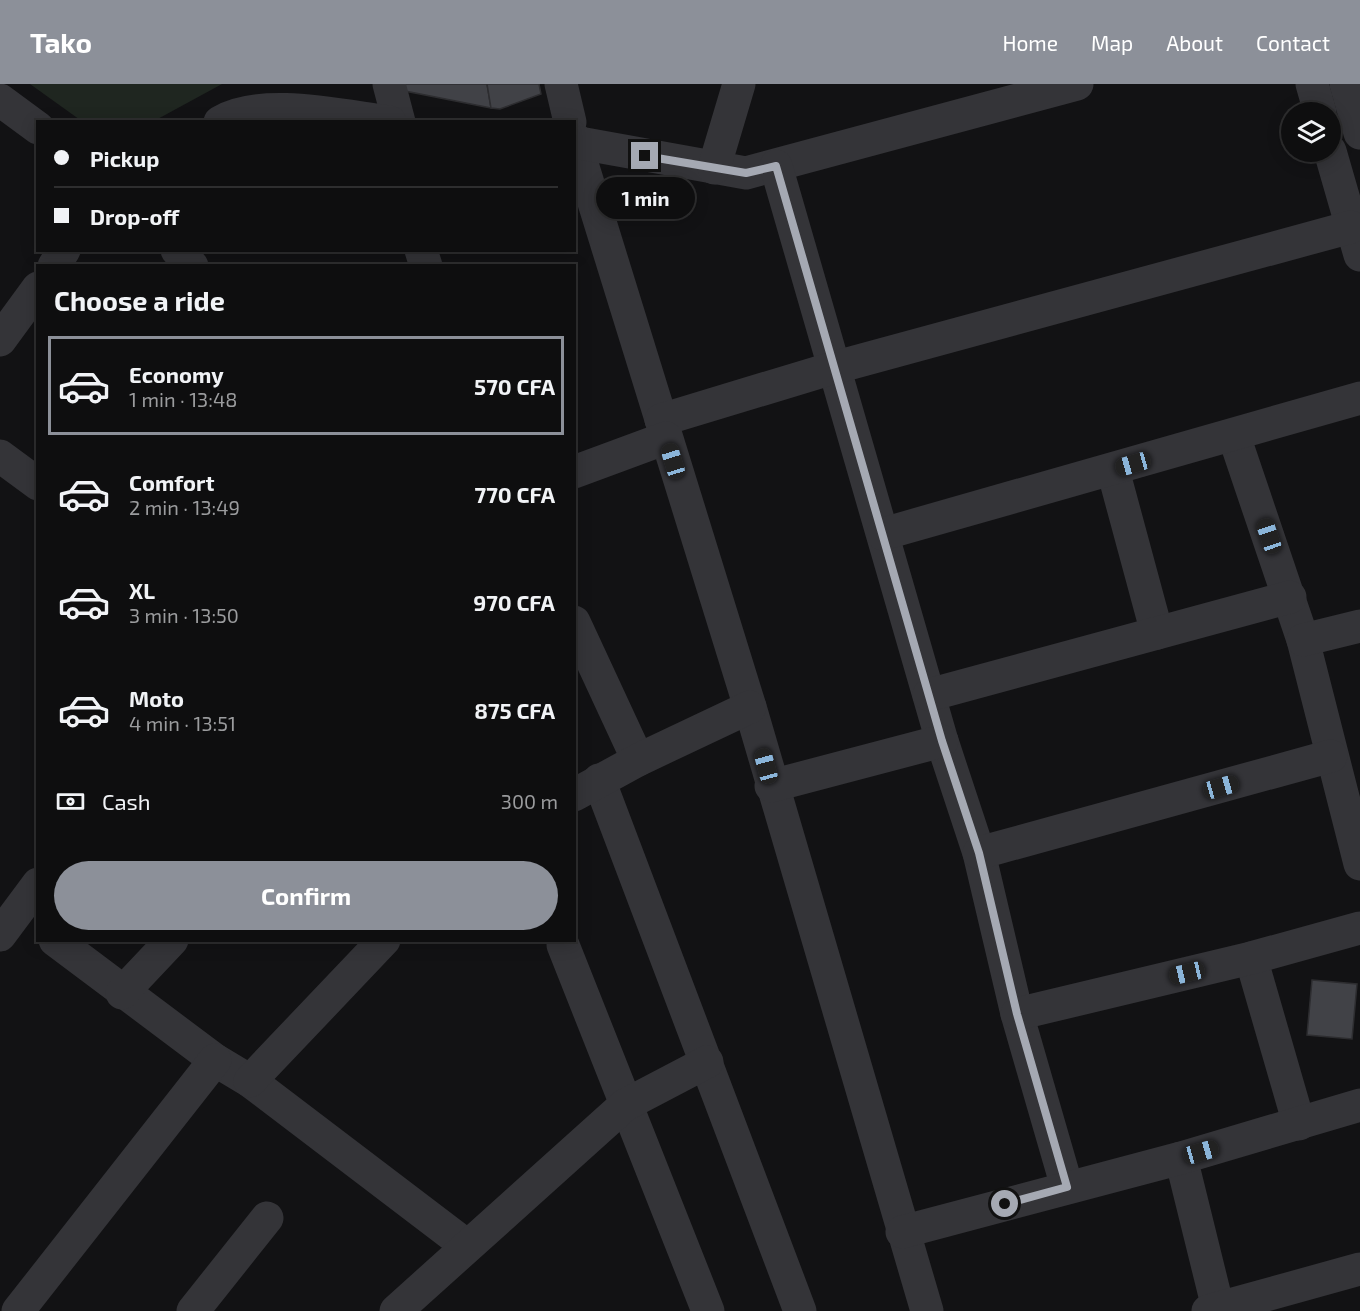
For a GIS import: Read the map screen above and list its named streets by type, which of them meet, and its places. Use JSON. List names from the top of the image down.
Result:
{
  "page": {
    "header": "Tako",
    "nav": [
      "Home",
      "Map",
      "About",
      "Contact"
    ],
    "banner": ["Pickup", "Drop-off"],
    "bubble": "1 min",
    "heading": "Choose a ride",
    "list": [
      {
        "name": "Economy",
        "note": "1 min · 13:48",
        "value": "570 CFA"
      },
      {
        "name": "Comfort",
        "note": "2 min · 13:49",
        "value": "770 CFA"
      },
      {
        "name": "XL",
        "note": "3 min · 13:50",
        "value": "970 CFA"
      },
      {
        "name": "Moto",
        "note": "4 min · 13:51",
        "value": "875 CFA"
      }
    ],
    "pay": ["Cash", "300 m"],
    "buttons": "Confirm"
  }
}
